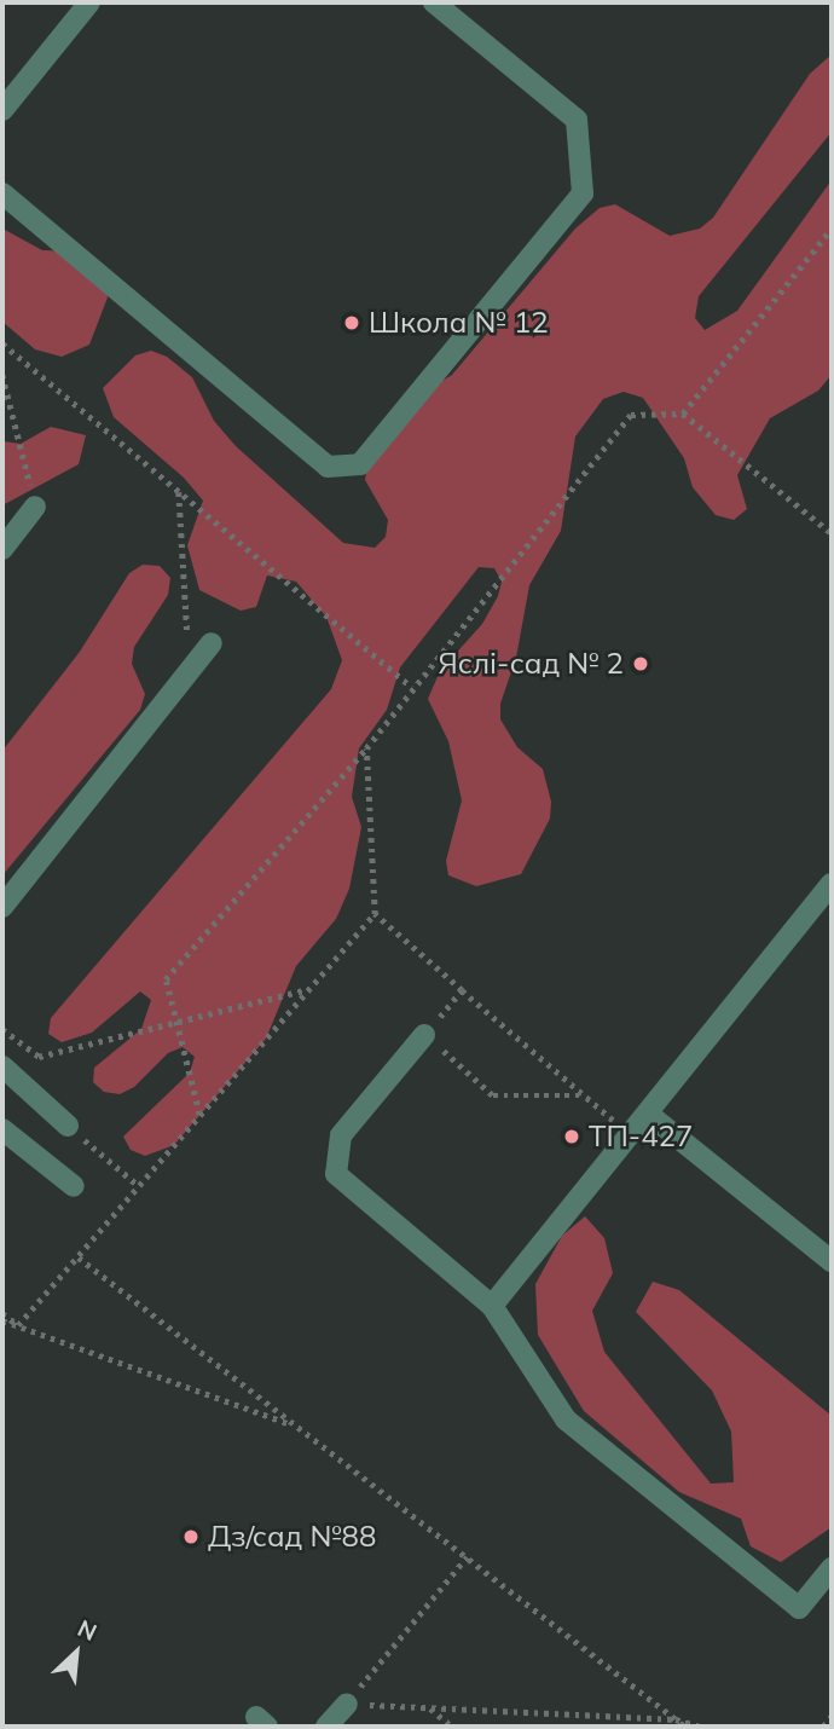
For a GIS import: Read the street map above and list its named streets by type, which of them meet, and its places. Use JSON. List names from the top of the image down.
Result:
{
  "places": [
    "Школа № 12",
    "Яслі-сад № 2",
    "ТП-427",
    "Дз/сад №88"
  ],
  "north": "top right"
}
